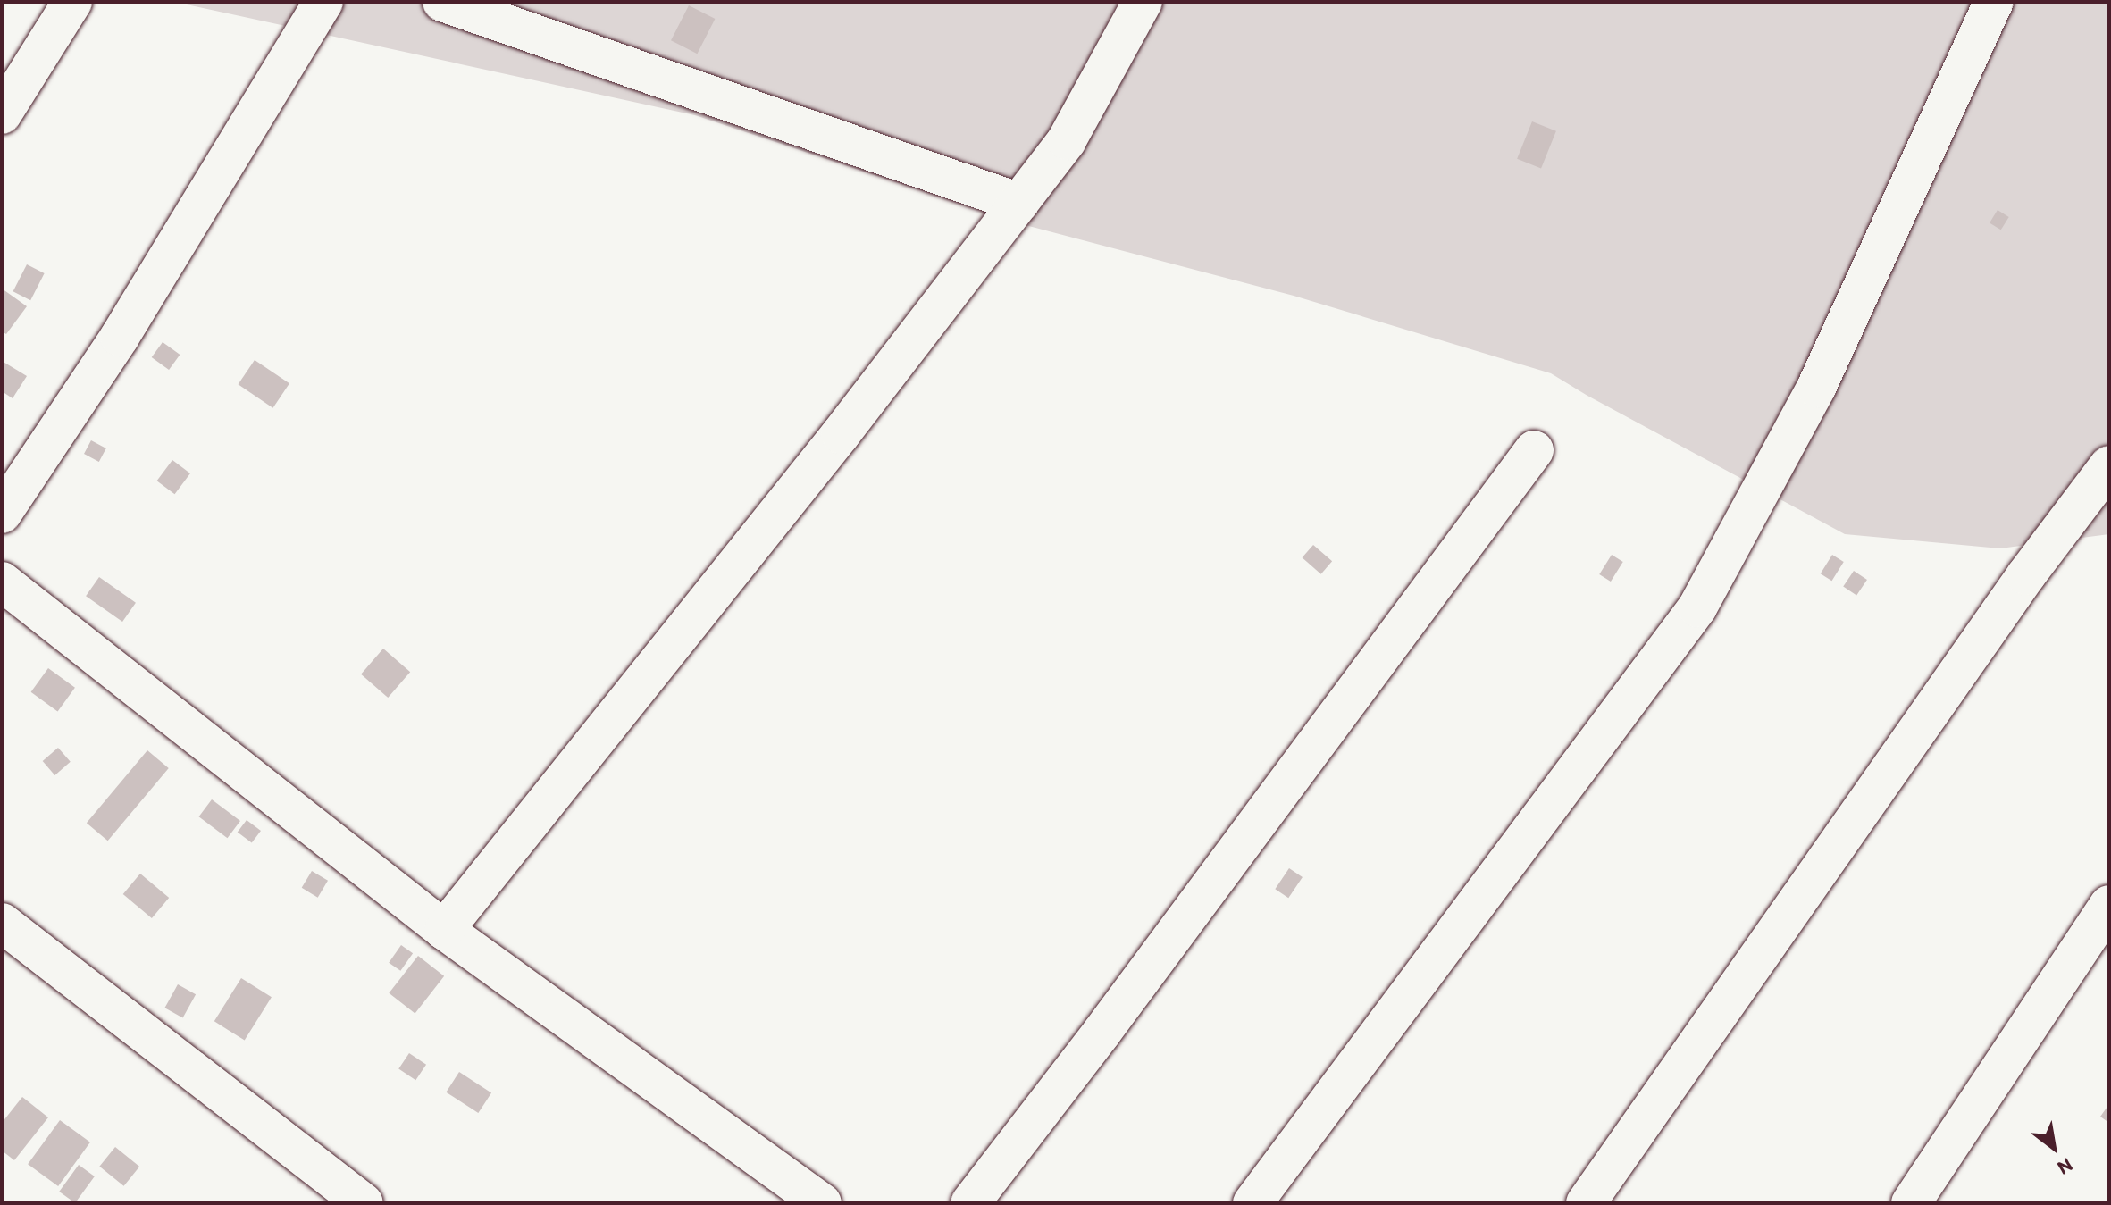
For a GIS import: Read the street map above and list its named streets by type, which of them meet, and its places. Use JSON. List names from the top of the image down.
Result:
{
  "north": "bottom right"
}
